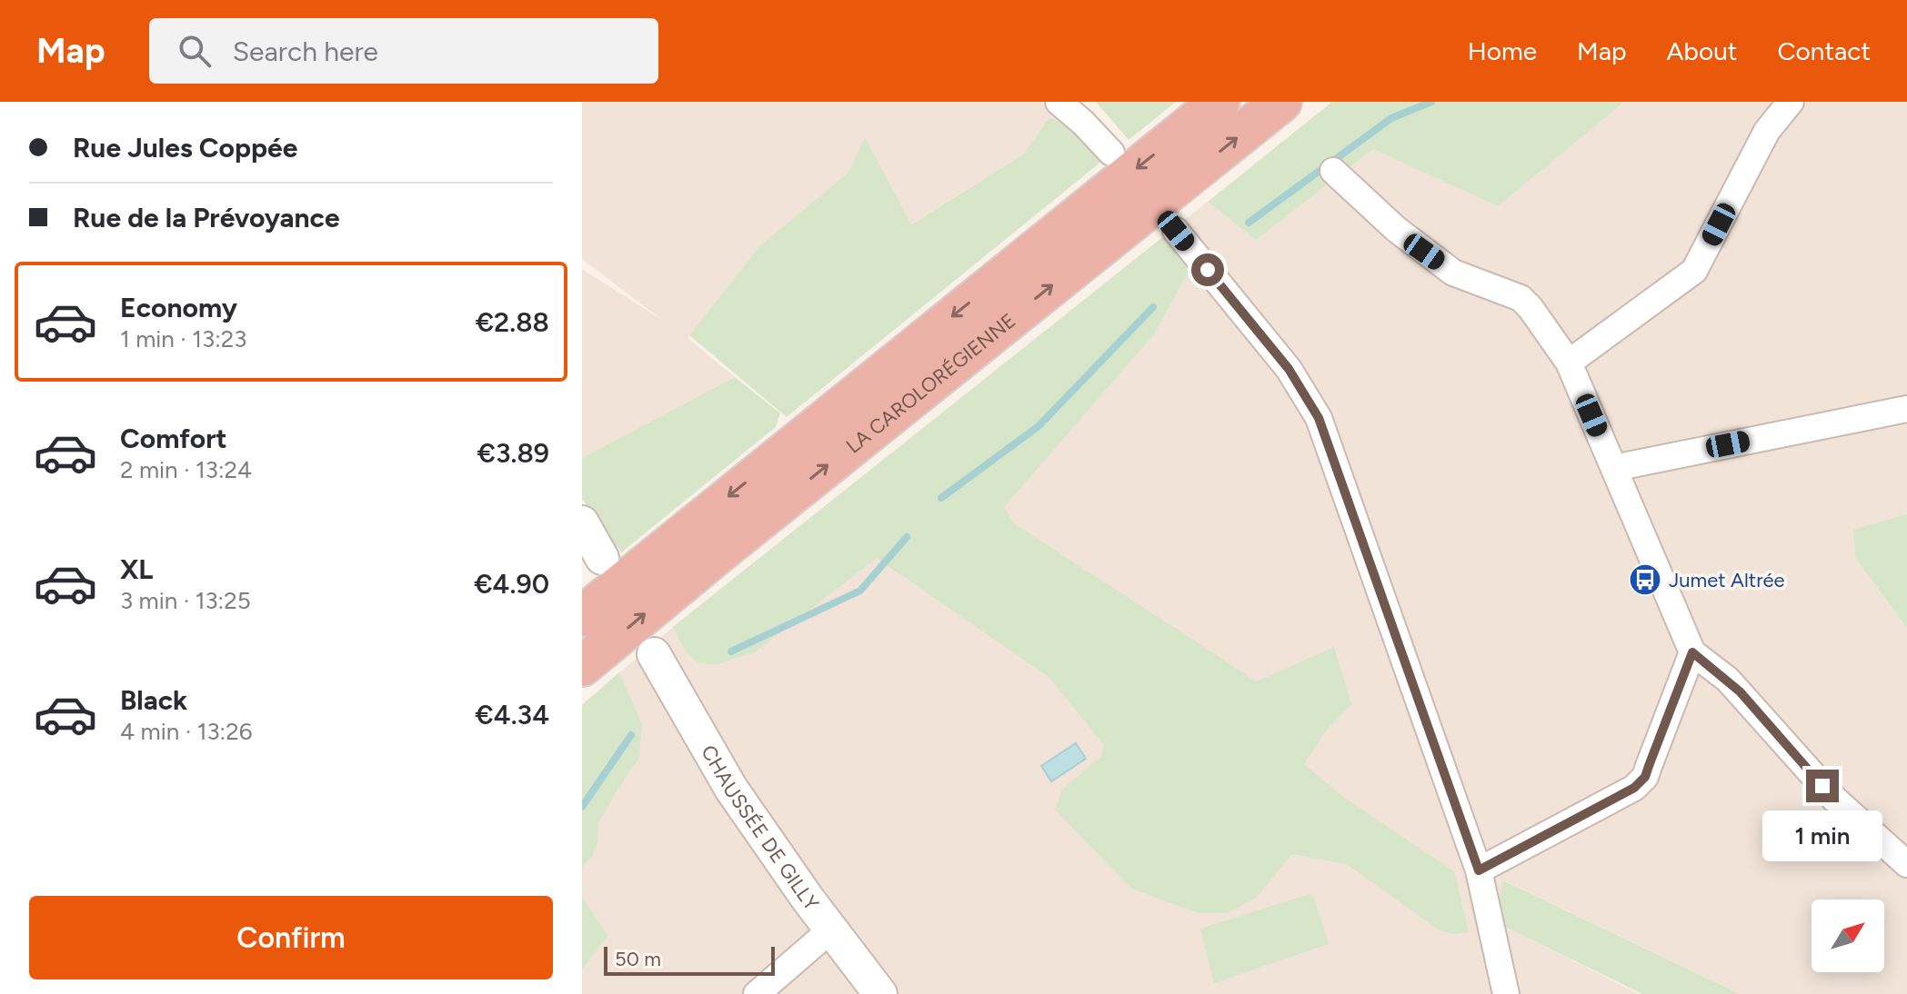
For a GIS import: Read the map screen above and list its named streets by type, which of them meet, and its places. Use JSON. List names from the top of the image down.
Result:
{
  "streets": {
    "highway": ["LA CAROLORÉGIENNE"],
    "street": ["CHAUSSÉE DE GILLY"]
  },
  "places": {
    "bus stop": ["Jumet Altrée"]
  },
  "scale_bar": "50 m",
  "north": "top right",
  "page": {
    "header": "Map",
    "search": "Search here",
    "nav": [
      "Home",
      "Map",
      "About",
      "Contact"
    ],
    "banner": ["Rue Jules Coppée", "Rue de la Prévoyance"],
    "list": [
      {
        "name": "Economy",
        "note": "1 min · 13:23",
        "value": "€2.88"
      },
      {
        "name": "Comfort",
        "note": "2 min · 13:24",
        "value": "€3.89"
      },
      {
        "name": "XL",
        "note": "3 min · 13:25",
        "value": "€4.90"
      },
      {
        "name": "Black",
        "note": "4 min · 13:26",
        "value": "€4.34"
      }
    ],
    "bubble": "1 min",
    "buttons": "Confirm",
    "scale": "50 m"
  }
}
